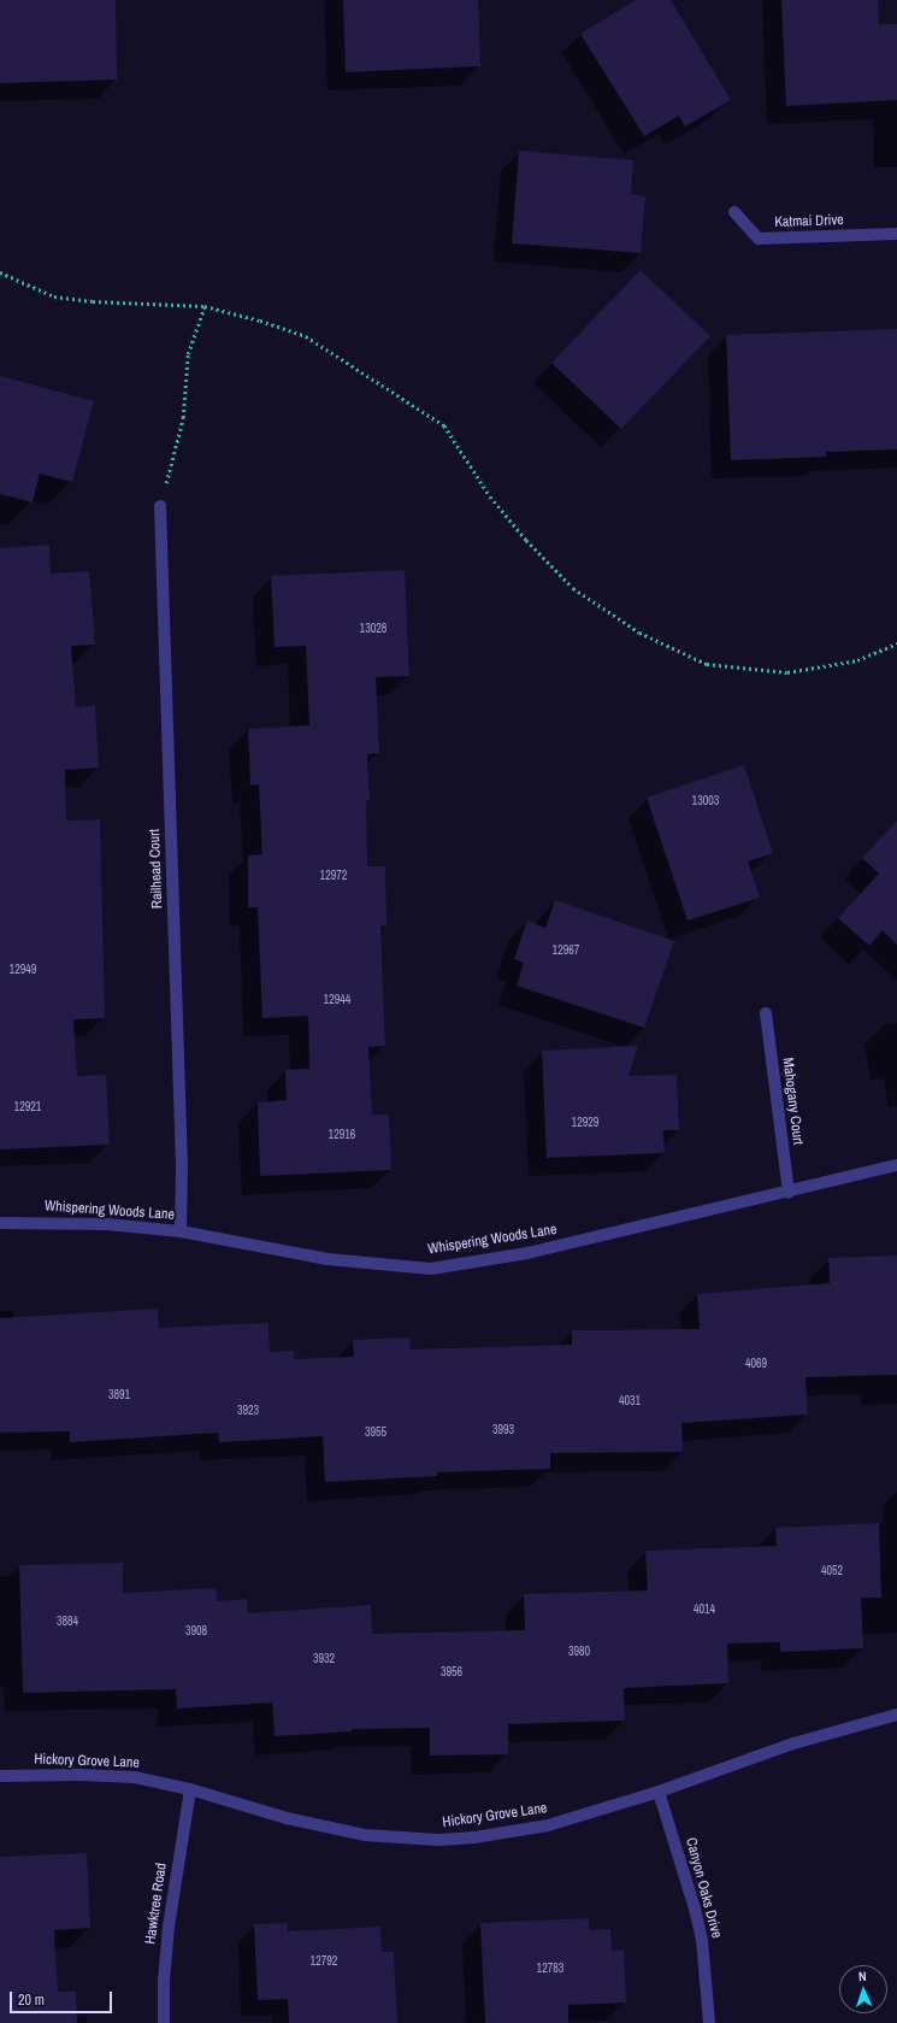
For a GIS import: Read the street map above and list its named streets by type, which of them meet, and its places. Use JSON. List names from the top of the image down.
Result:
{
  "streets": {
    "street": [
      "Katmai Drive",
      "Railhead Court",
      "Mahogany Court",
      "Whispering Woods Lane",
      "Hickory Grove Lane",
      "Canyon Oaks Drive",
      "Hawktree Road"
    ]
  },
  "crossings": [
    ["Railhead Court", "Whispering Woods Lane"],
    ["Mahogany Court", "Whispering Woods Lane"],
    ["Hickory Grove Lane", "Canyon Oaks Drive"],
    ["Hickory Grove Lane", "Hawktree Road"]
  ],
  "house_numbers": [
    "13028",
    "13003",
    "12972",
    "12967",
    "12949",
    "12944",
    "12921",
    "12929",
    "12916",
    "4069",
    "3891",
    "4031",
    "3923",
    "3993",
    "3955",
    "4052",
    "4014",
    "3884",
    "3908",
    "3980",
    "3932",
    "3956",
    "12792",
    "12783"
  ],
  "scale_bar": "20 m",
  "north": "top"
}
